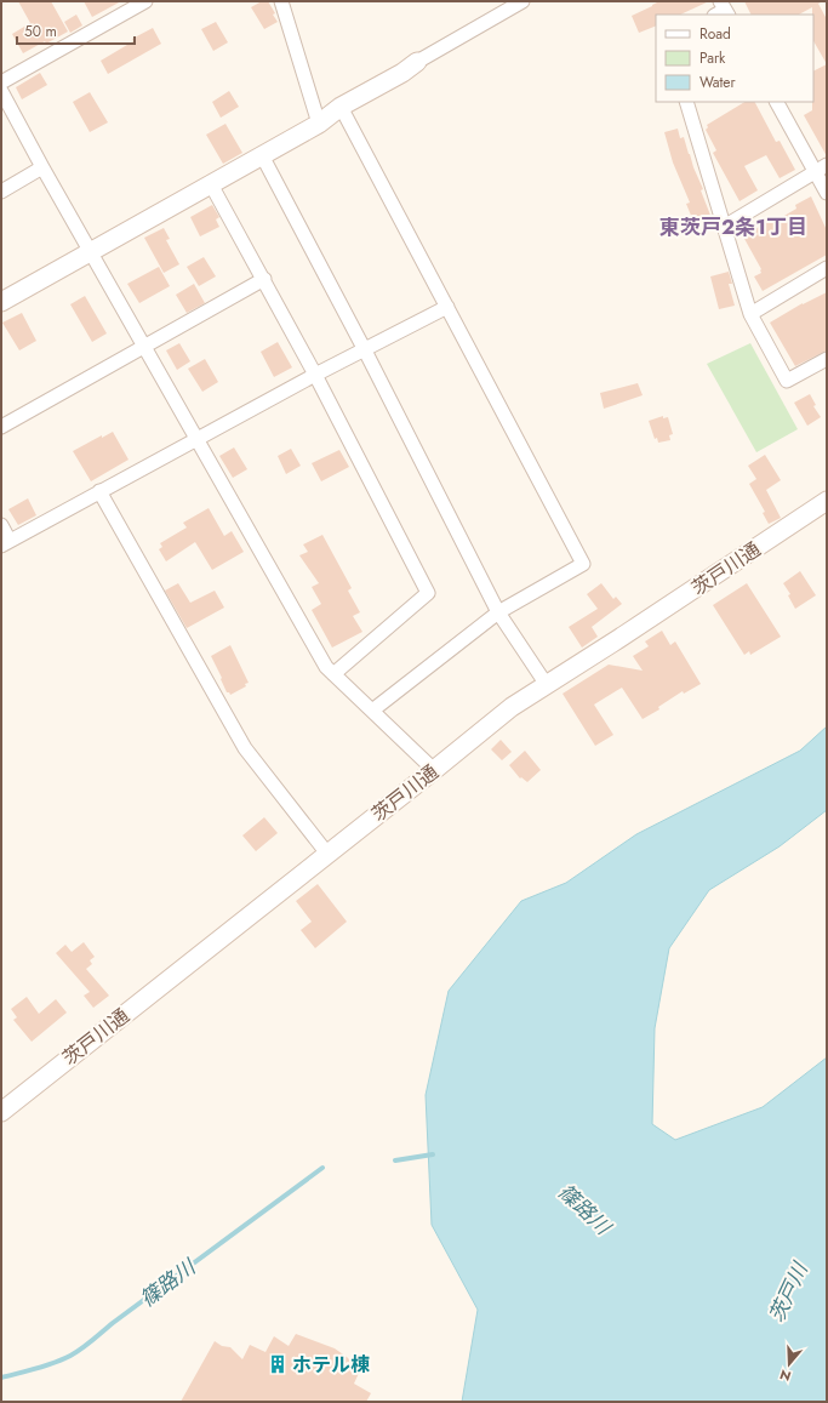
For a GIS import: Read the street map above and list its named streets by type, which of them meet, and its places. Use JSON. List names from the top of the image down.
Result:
{
  "streets": {
    "street": ["茨戸川通"]
  },
  "districts": ["東茨戸2条1丁目"],
  "water": ["篠路川", "茨戸川"],
  "places": {
    "building": ["ホテル棟"]
  },
  "legend": ["Road", "Park", "Water"],
  "scale_bar": "50 m",
  "north": "bottom"
}
